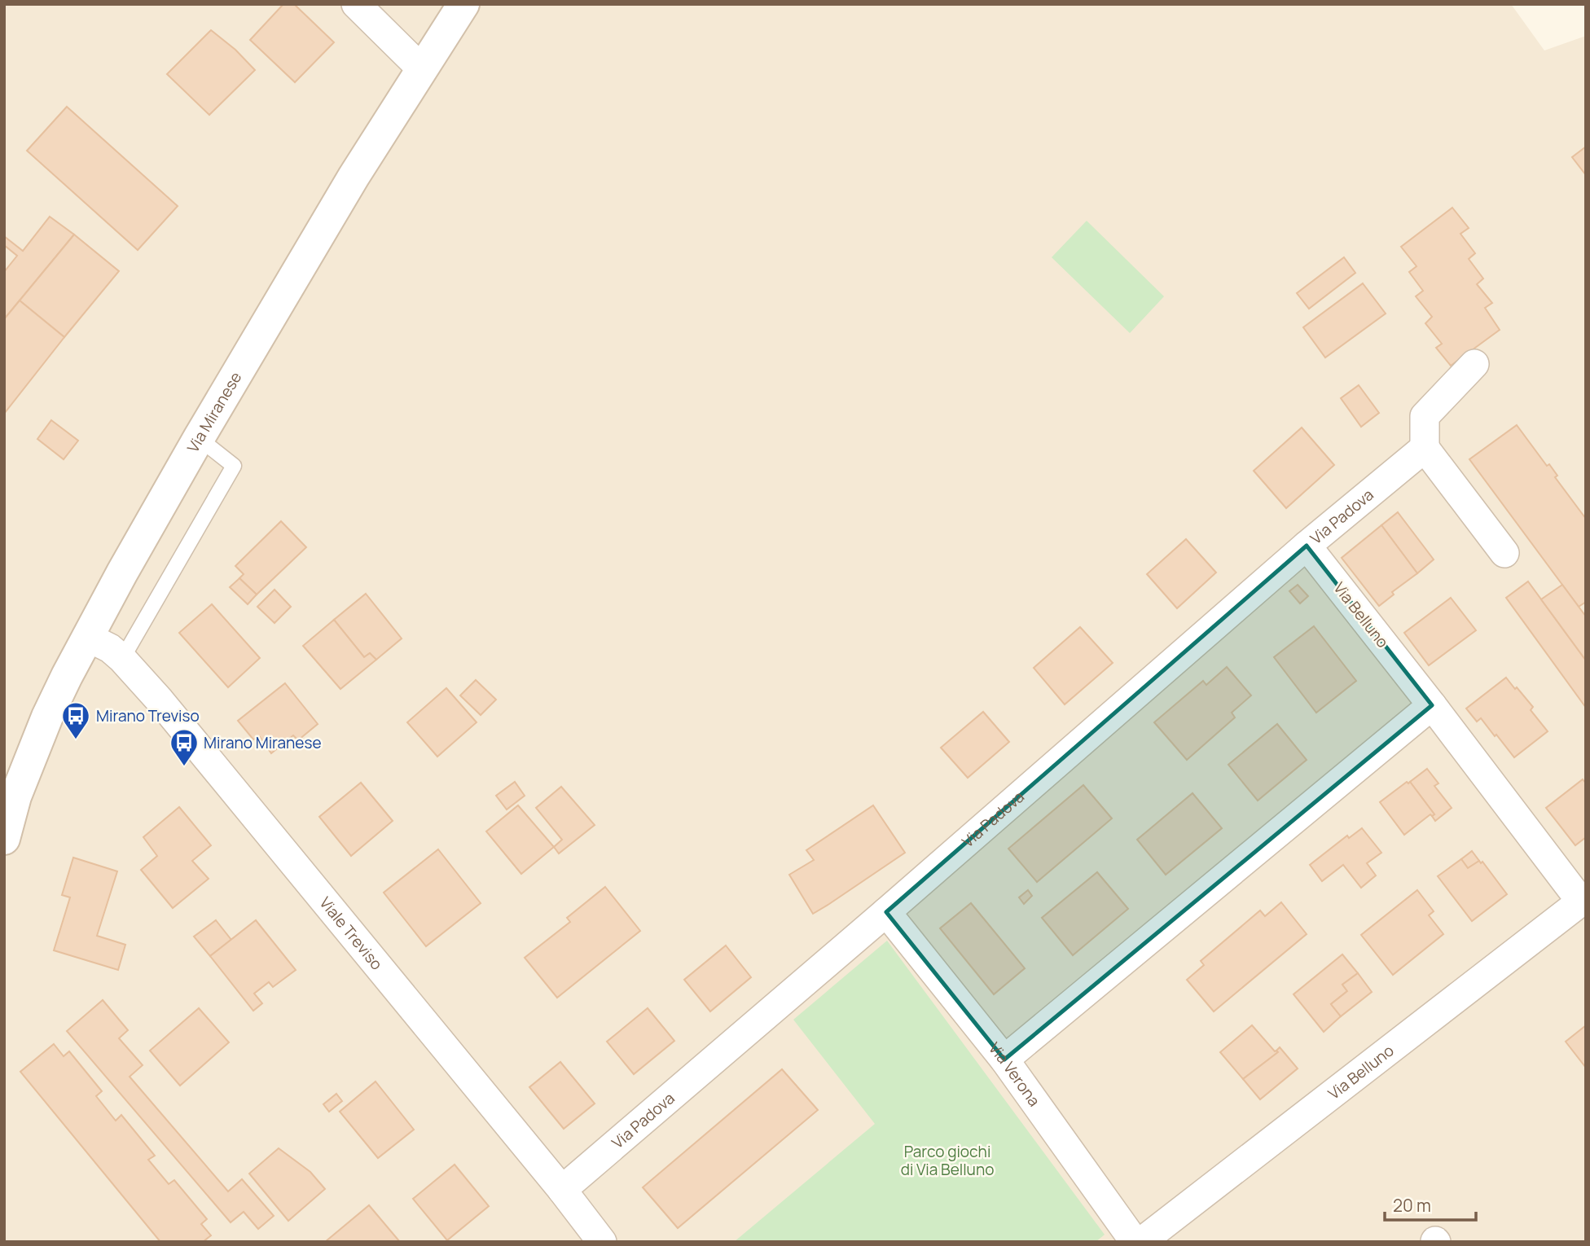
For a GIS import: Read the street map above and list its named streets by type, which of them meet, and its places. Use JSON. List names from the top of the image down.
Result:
{
  "streets": {
    "main road": ["Via Miranese"],
    "street": [
      "Via Padova",
      "Via Belluno",
      "Viale Treviso",
      "Via Verona"
    ]
  },
  "crossings": [
    ["Via Miranese", "Viale Treviso"],
    ["Via Padova", "Via Belluno"],
    ["Via Padova", "Viale Treviso"],
    ["Via Padova", "Via Verona"]
  ],
  "parks": ["Parco giochi di Via Belluno"],
  "places": {
    "bus stop": ["Mirano Treviso", "Mirano Miranese"]
  },
  "scale_bar": "20 m"
}
